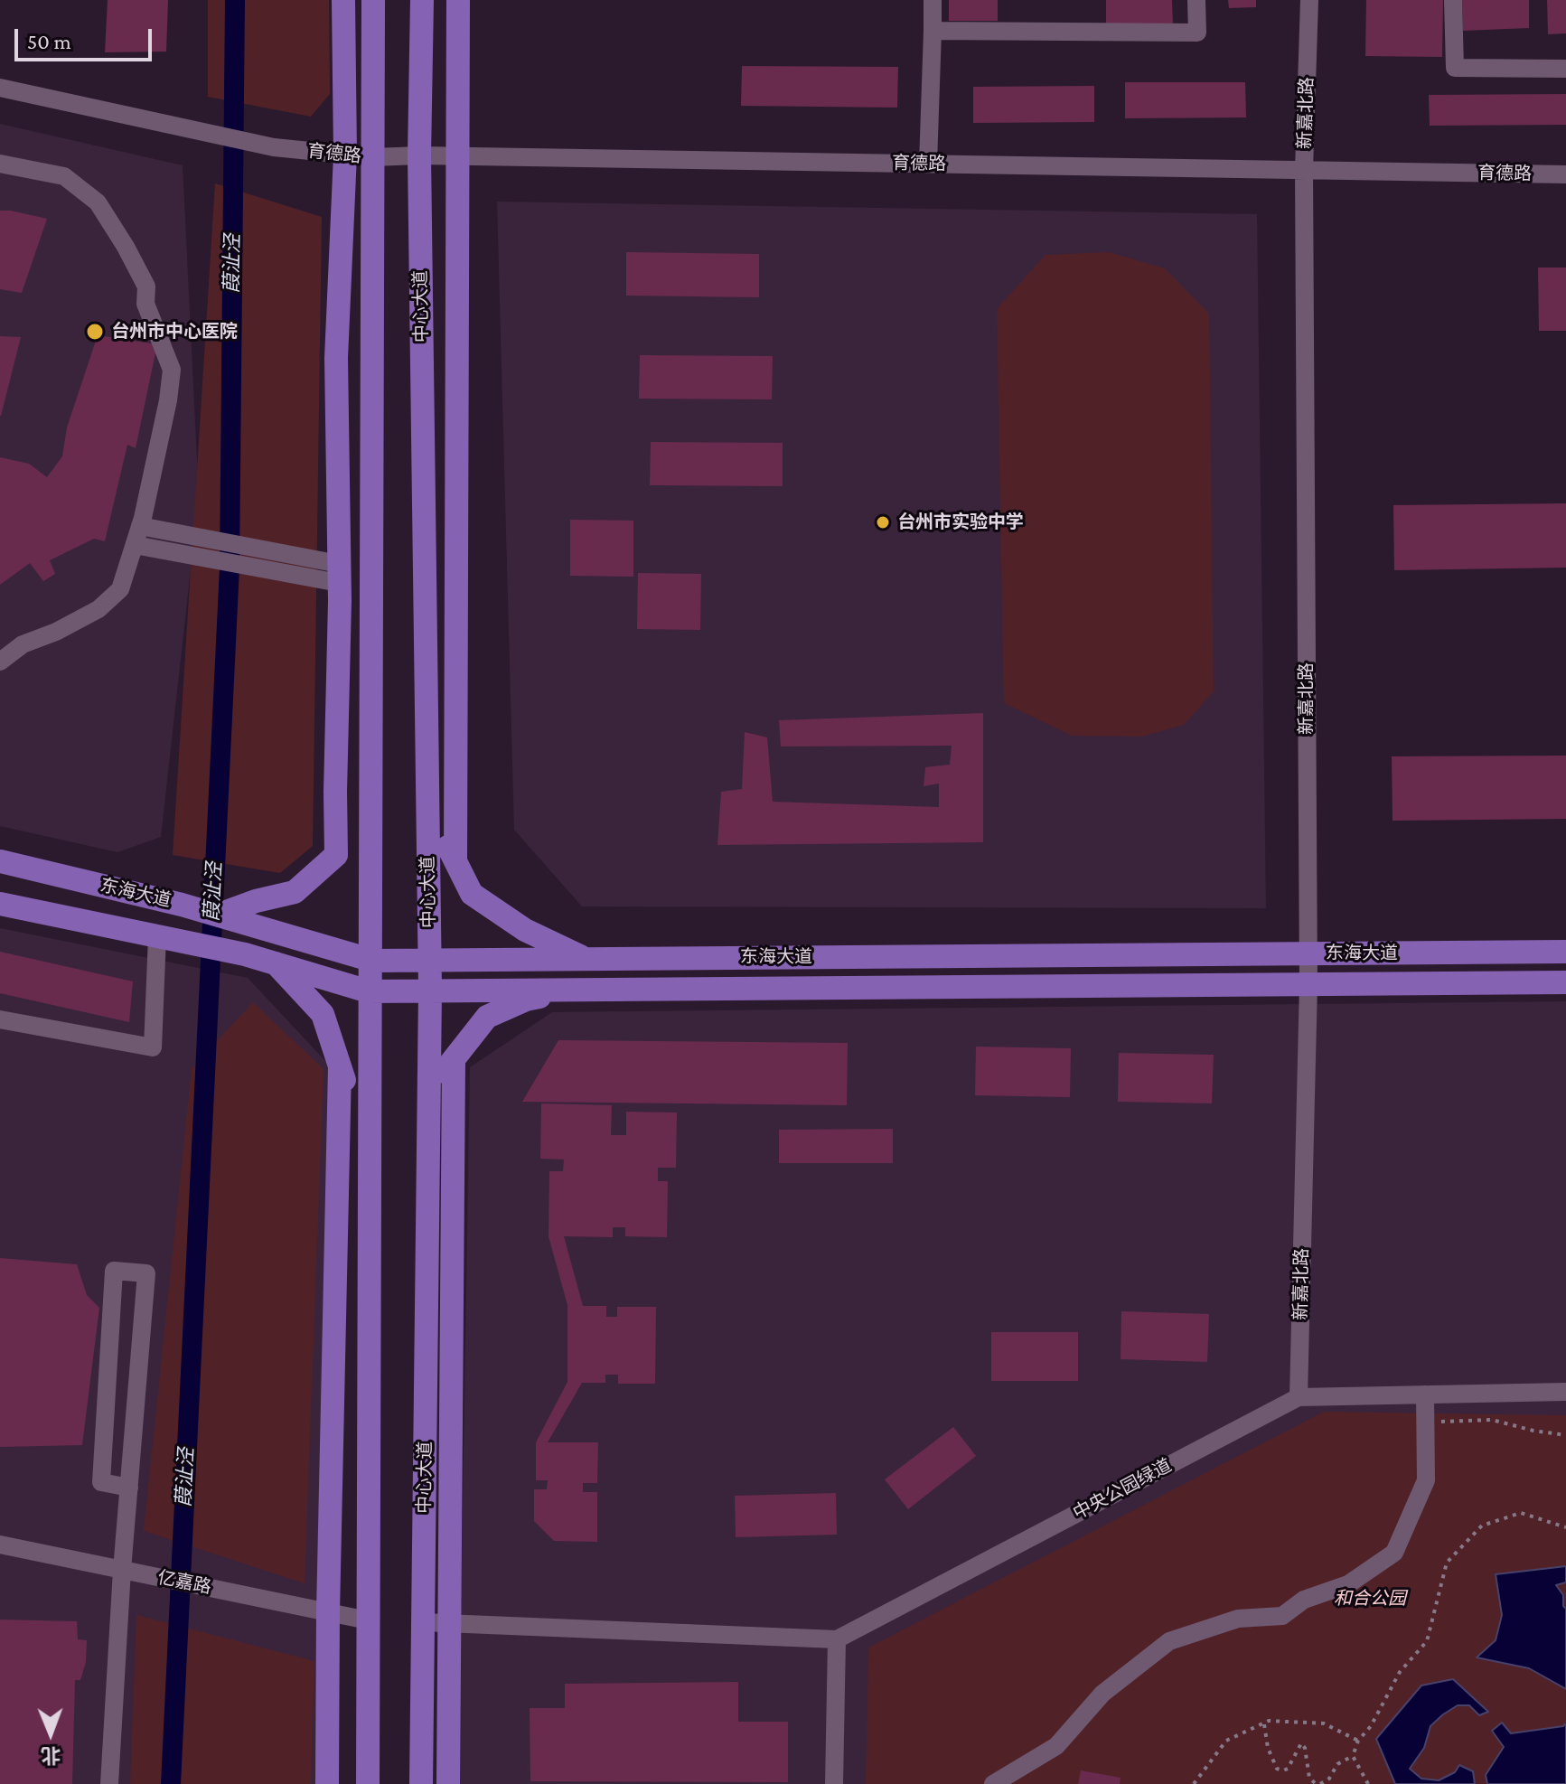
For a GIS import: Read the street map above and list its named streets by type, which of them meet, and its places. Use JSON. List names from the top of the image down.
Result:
{
  "streets": {
    "main road": ["中心大道", "东海大道"],
    "street": [
      "新嘉北路",
      "育德路",
      "中央公园绿道",
      "亿嘉路"
    ]
  },
  "crossings": [
    ["新嘉北路", "育德路"],
    ["新嘉北路", "东海大道"],
    ["新嘉北路", "中央公园绿道"],
    ["育德路", "中心大道"],
    ["中心大道", "东海大道"]
  ],
  "water": ["葭沚泾"],
  "parks": ["和合公园"],
  "places": ["台州市中心医院", "台州市实验中学"],
  "scale_bar": "50 m",
  "north": "bottom"
}
